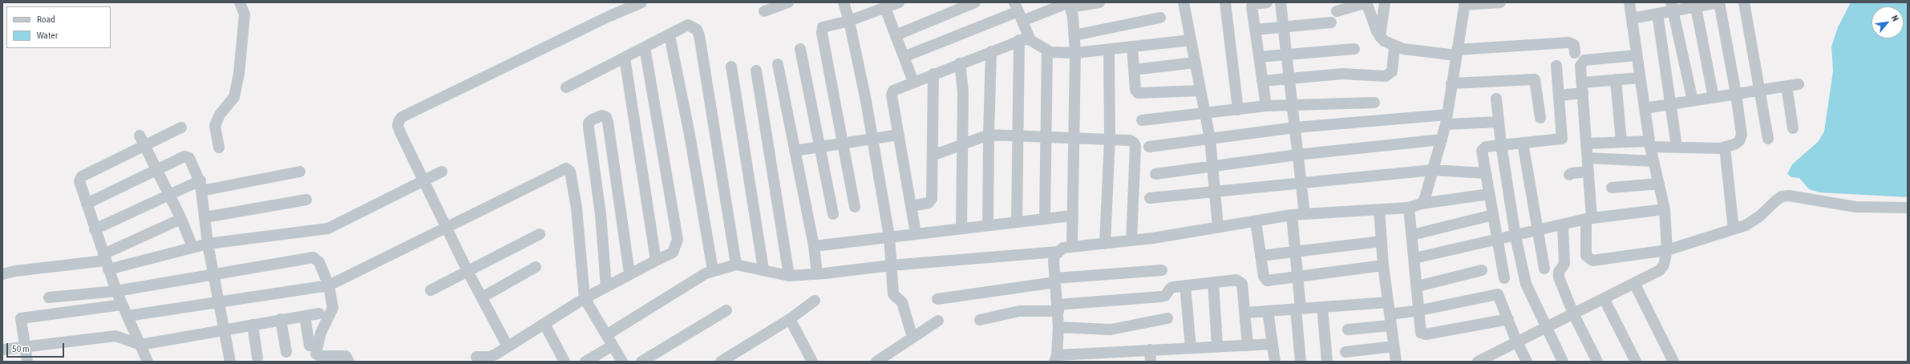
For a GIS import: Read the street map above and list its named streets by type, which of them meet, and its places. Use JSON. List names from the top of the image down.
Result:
{
  "legend": ["Road", "Water"],
  "scale_bar": "50 m",
  "north": "top right"
}
